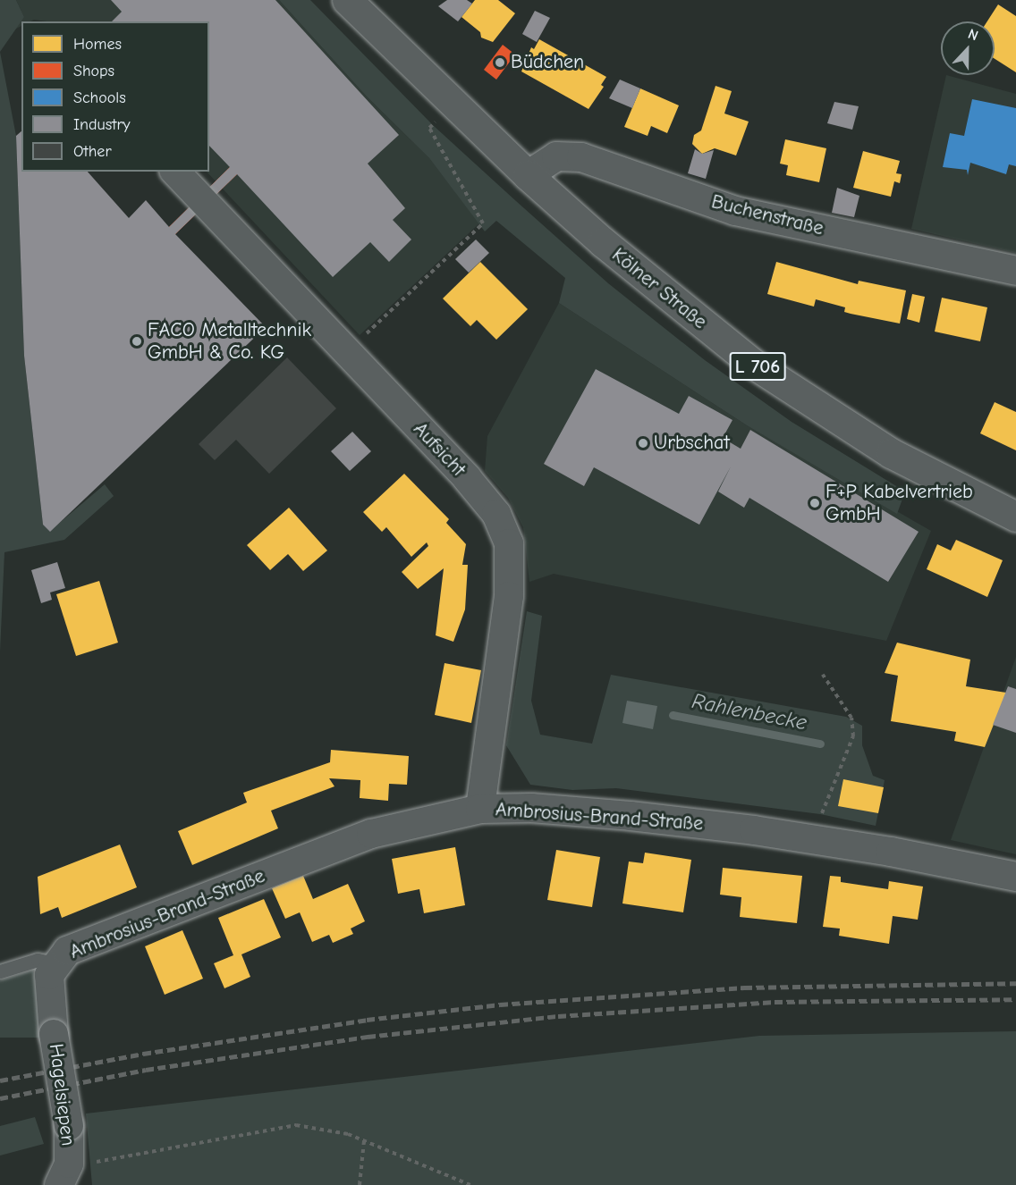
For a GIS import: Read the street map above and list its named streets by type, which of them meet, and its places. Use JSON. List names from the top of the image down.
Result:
{
  "streets": {
    "main road": ["Kölner Straße", "L 706"],
    "street": [
      "Buchenstraße",
      "Aufsicht",
      "Ambrosius-Brand-Straße",
      "Hagelsiepen"
    ]
  },
  "crossings": [
    ["Buchenstraße", "Kölner Straße"],
    ["Aufsicht", "Ambrosius-Brand-Straße"],
    ["Ambrosius-Brand-Straße", "Hagelsiepen"]
  ],
  "water": ["Rahlenbecke"],
  "places": [
    "Büdchen",
    "FACO Metalltechnik GmbH & Co. KG",
    "Urbschat",
    "F+P Kabelvertrieb GmbH"
  ],
  "legend": [
    "Homes",
    "Shops",
    "Schools",
    "Industry",
    "Other"
  ],
  "north": "top"
}
